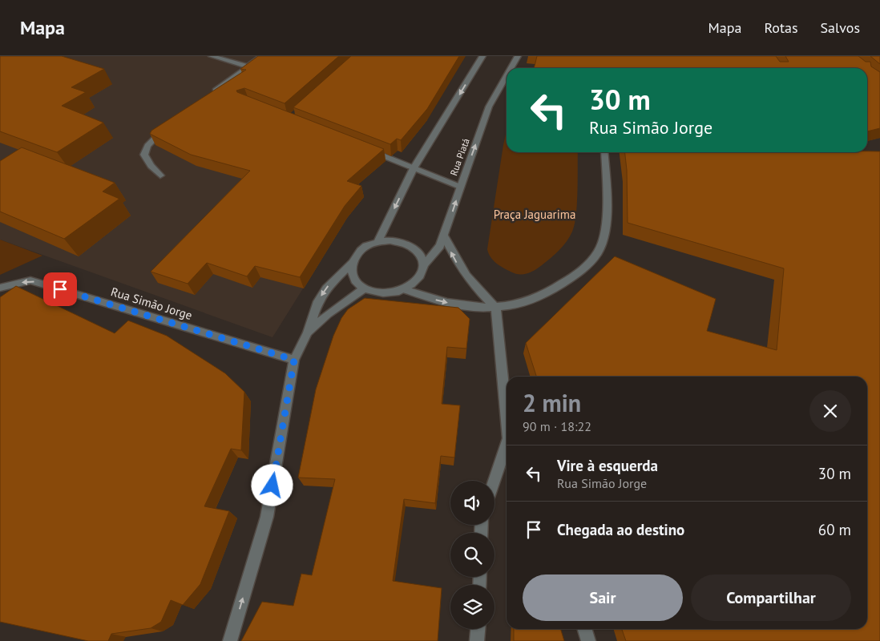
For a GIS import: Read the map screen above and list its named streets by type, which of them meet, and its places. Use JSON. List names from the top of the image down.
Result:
{
  "streets": {
    "street": ["Rua Piatá", "Rua Simão Jorge"]
  },
  "one_way": ["Rua Simão Jorge"],
  "parks": ["Praça Jaguarima"],
  "page": {
    "header": "Mapa",
    "nav": ["Mapa", "Rotas", "Salvos"],
    "turn": ["30 m", "Rua Simão Jorge"],
    "heading": ["2 min", "90 m · 18:22"],
    "list": [
      {
        "name": "Vire à esquerda",
        "note": "Rua Simão Jorge",
        "value": "30 m"
      },
      {
        "name": "Chegada ao destino",
        "value": "60 m"
      }
    ],
    "buttons": ["Sair", "Compartilhar"]
  }
}
